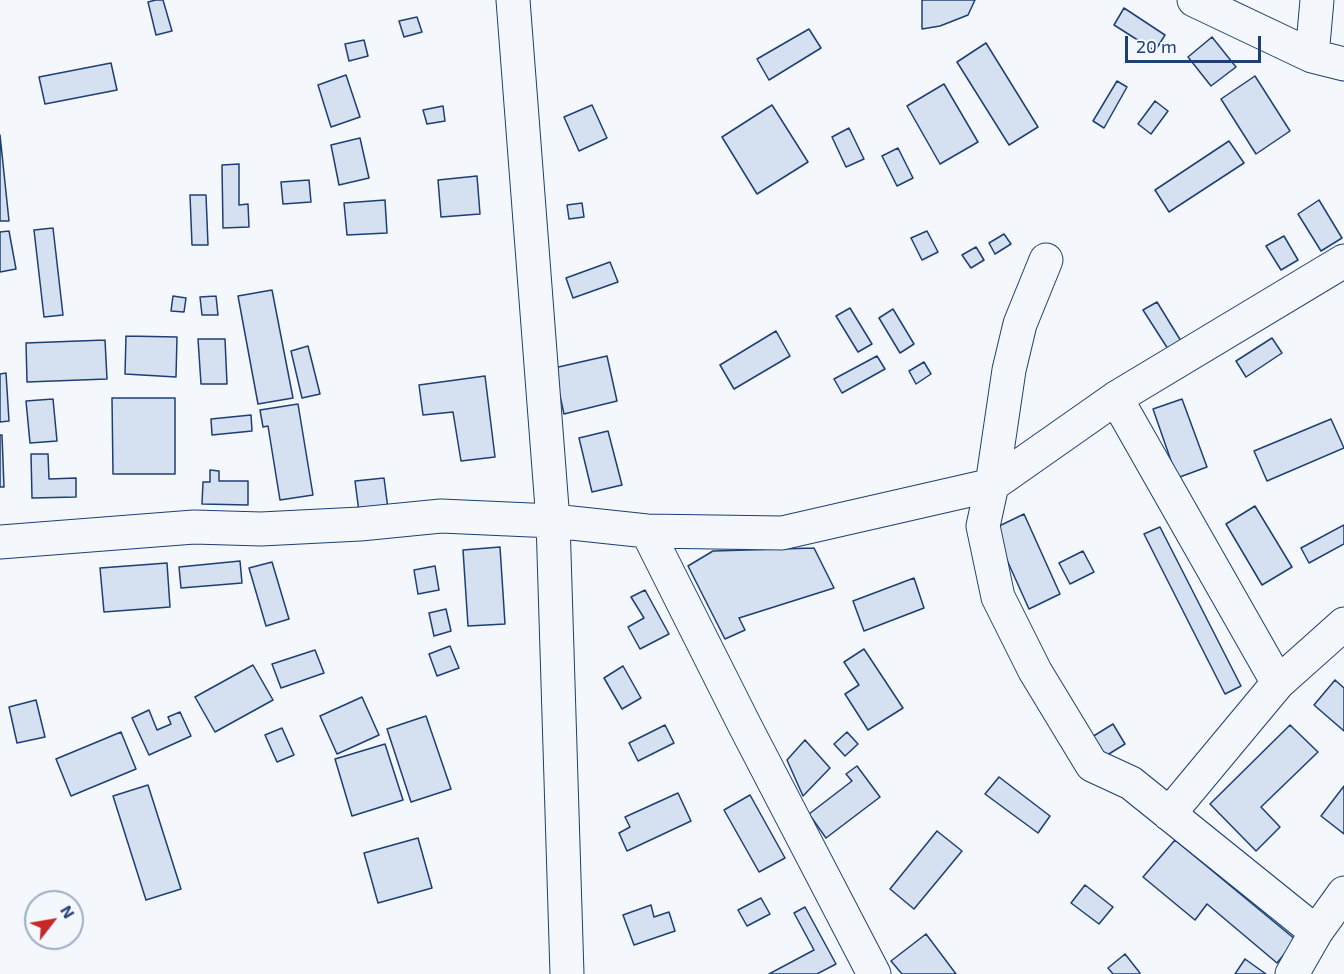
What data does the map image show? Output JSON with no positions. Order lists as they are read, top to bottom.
{
  "scale_bar": "20 m",
  "north": "top right"
}
